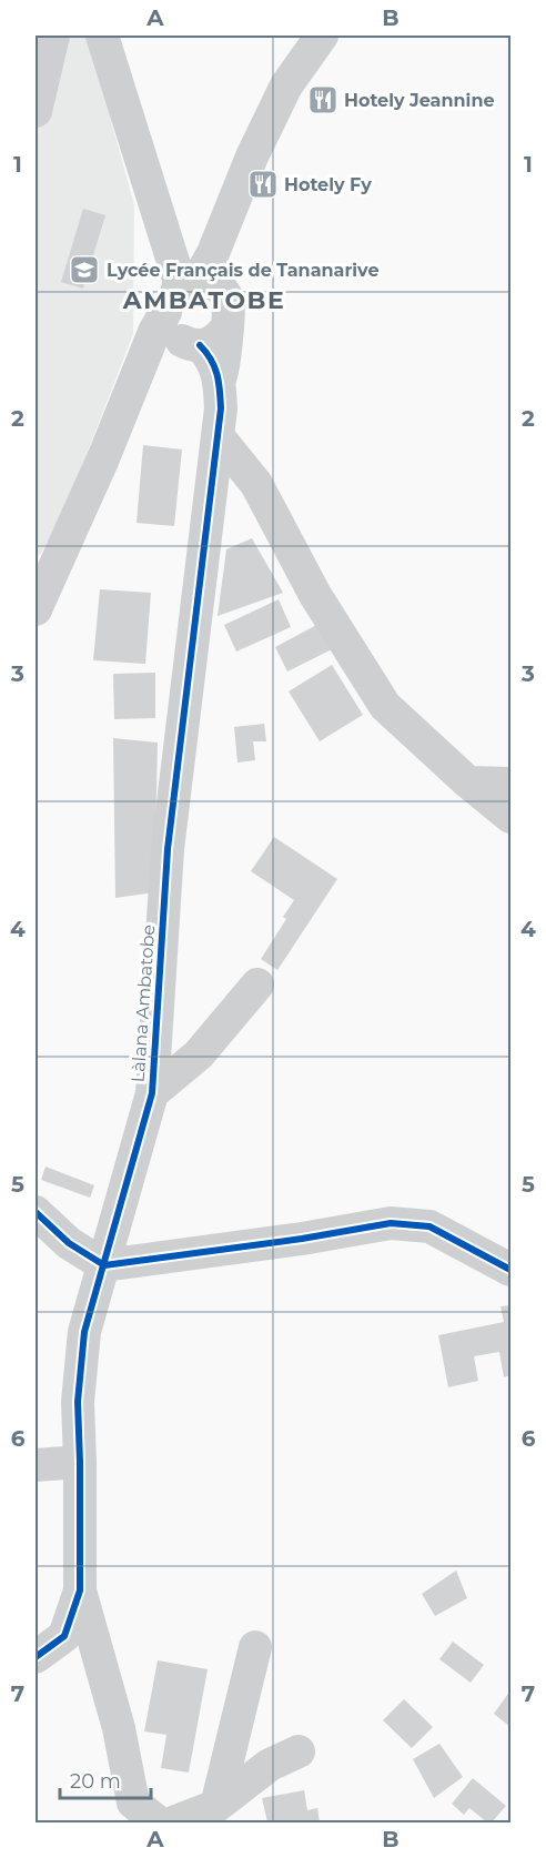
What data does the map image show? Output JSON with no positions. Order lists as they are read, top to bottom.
{
  "streets": {
    "street": ["Làlana Ambatobe"]
  },
  "districts": ["AMBATOBE"],
  "places": {
    "restaurant": ["Hotely Jeannine", "Hotely Fy"],
    "school or university": ["Lycée Français de Tananarive"]
  },
  "scale_bar": "20 m",
  "grid": {
    "columns": ["A", "B"],
    "rows": [
      "1",
      "2",
      "3",
      "4",
      "5",
      "6",
      "7"
    ]
  }
}
